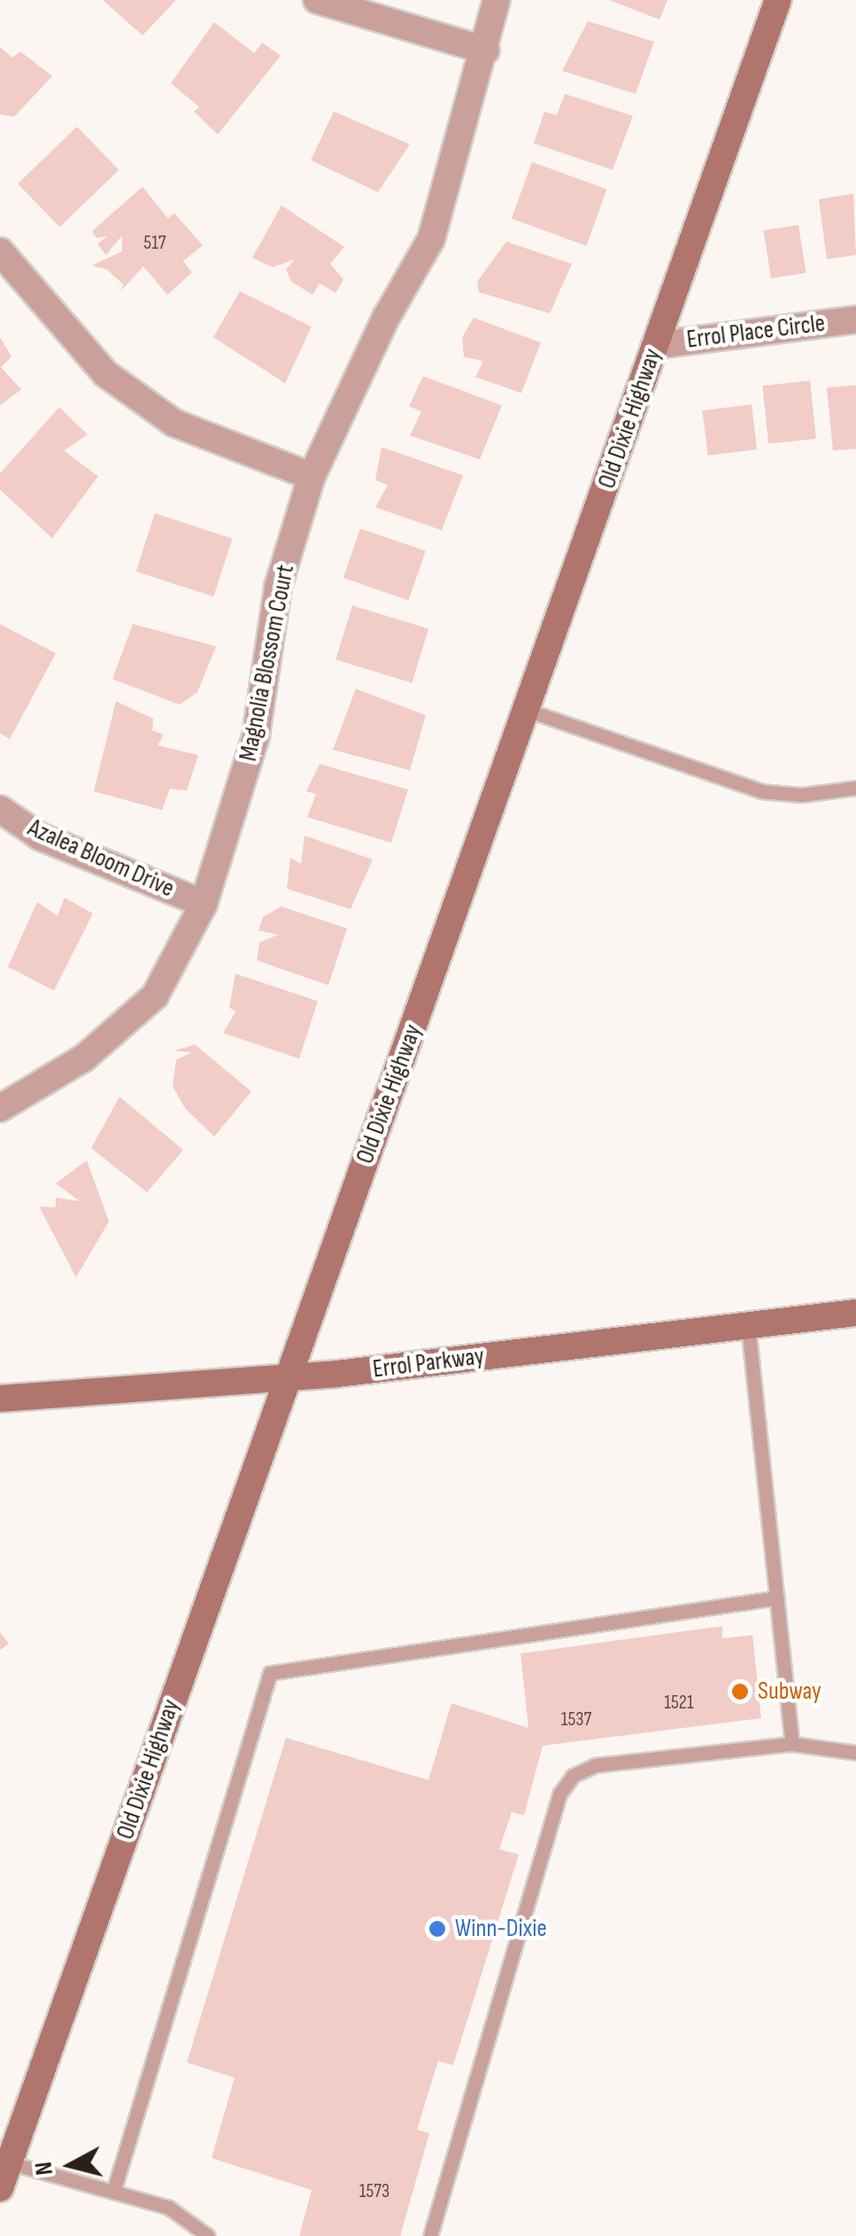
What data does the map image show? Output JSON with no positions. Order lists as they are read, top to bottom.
{
  "streets": {
    "street": [
      "Errol Place Circle",
      "Old Dixie Highway",
      "Magnolia Blossom Court",
      "Azalea Bloom Drive",
      "Errol Parkway"
    ]
  },
  "crossings": [
    ["Errol Place Circle", "Old Dixie Highway"],
    ["Old Dixie Highway", "Errol Parkway"],
    ["Magnolia Blossom Court", "Azalea Bloom Drive"]
  ],
  "places": ["Subway", "Winn-Dixie"],
  "house_numbers": [
    "517",
    "1521",
    "1537",
    "1573"
  ],
  "north": "left"
}
